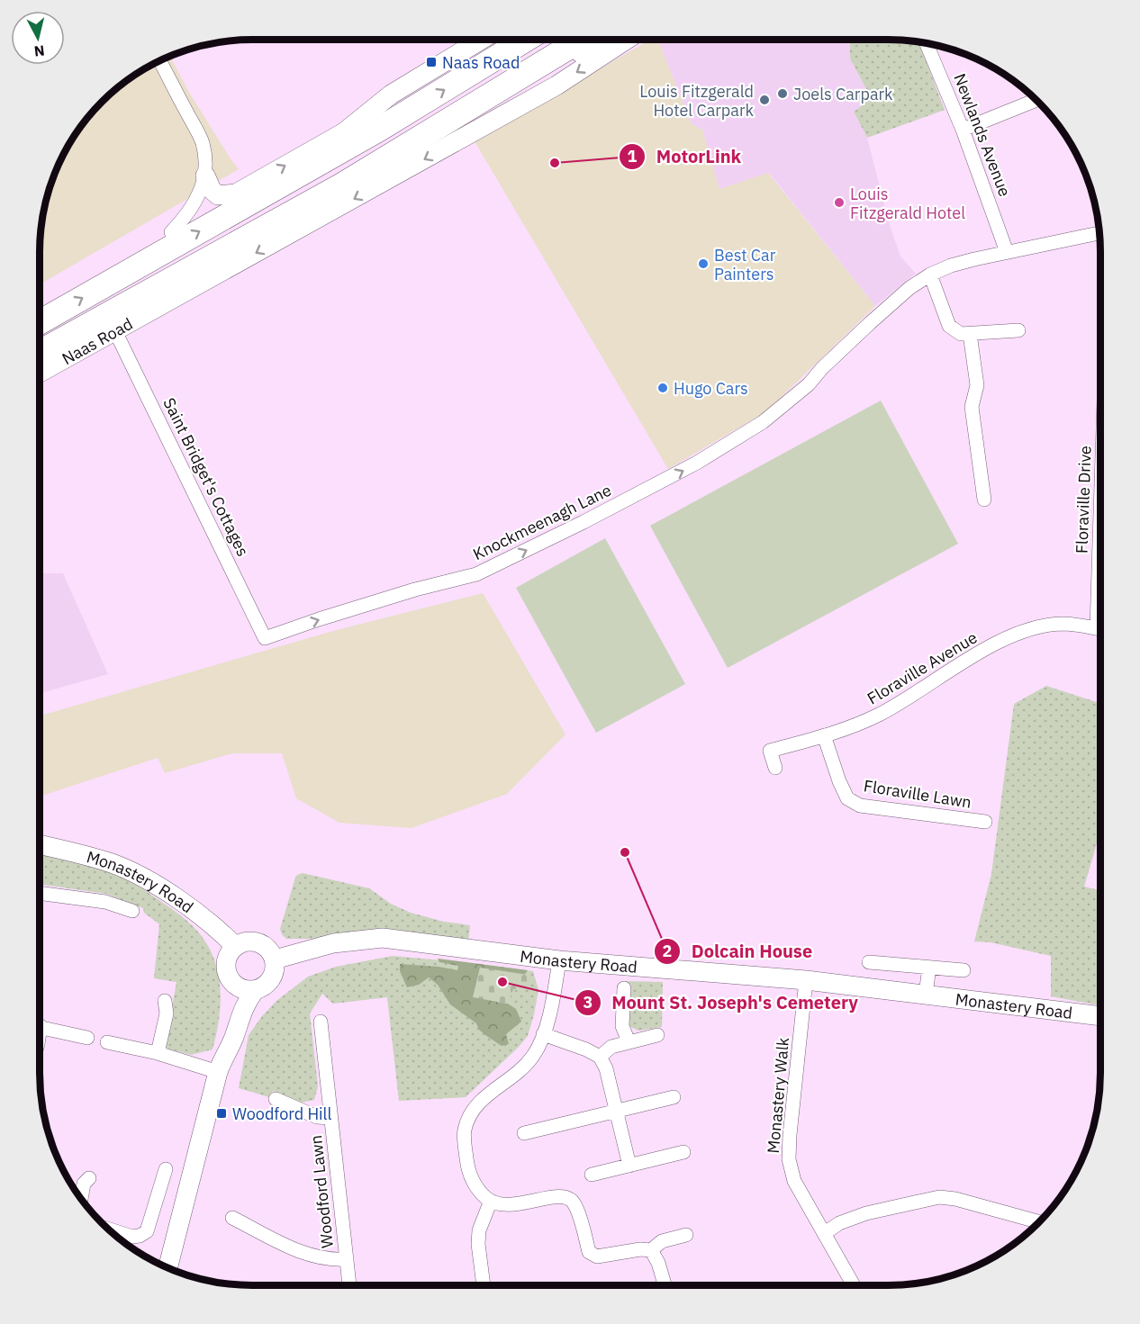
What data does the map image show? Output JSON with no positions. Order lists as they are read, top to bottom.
{
  "streets": {
    "highway": ["Naas Road"],
    "street": [
      "Newlands Avenue",
      "Saint Bridget's Cottages",
      "Knockmeenagh Lane",
      "Floraville Avenue",
      "Floraville Lawn",
      "Monastery Road",
      "Monastery Walk",
      "Woodford Lawn"
    ]
  },
  "crossings": [
    ["Newlands Avenue", "Knockmeenagh Lane"],
    ["Naas Road", "Saint Bridget's Cottages"],
    ["Saint Bridget's Cottages", "Knockmeenagh Lane"],
    ["Floraville Avenue", "Floraville Lawn"],
    ["Monastery Road", "Monastery Walk"]
  ],
  "one_way": ["Knockmeenagh Lane"],
  "places": {
    "transit": ["Naas Road", "Woodford Hill"],
    "other": [
      "Joels Carpark",
      "Louis Fitzgerald Hotel Carpark",
      "MotorLink",
      "Louis Fitzgerald Hotel",
      "Best Car Painters",
      "Hugo Cars",
      "Dolcain House",
      "Mount St. Joseph's Cemetery"
    ]
  },
  "north": "bottom"
}
